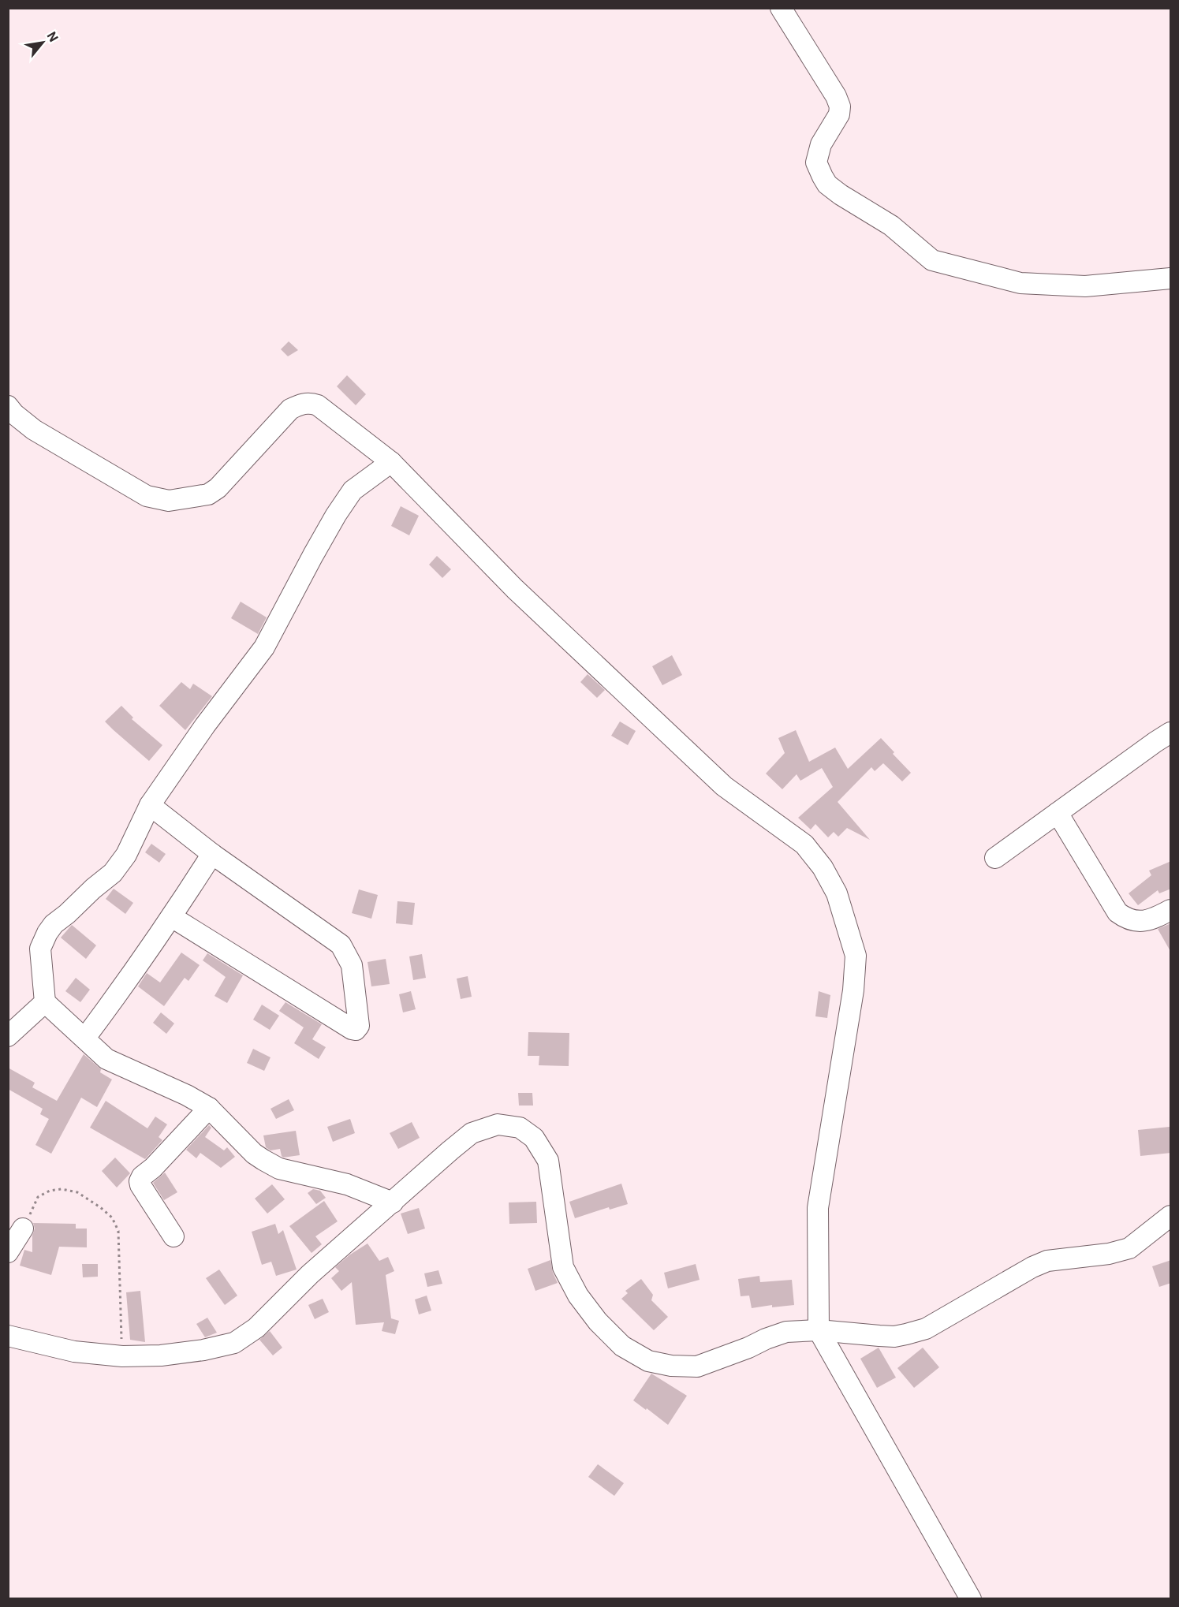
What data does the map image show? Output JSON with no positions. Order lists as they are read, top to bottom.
{
  "north": "top right"
}
